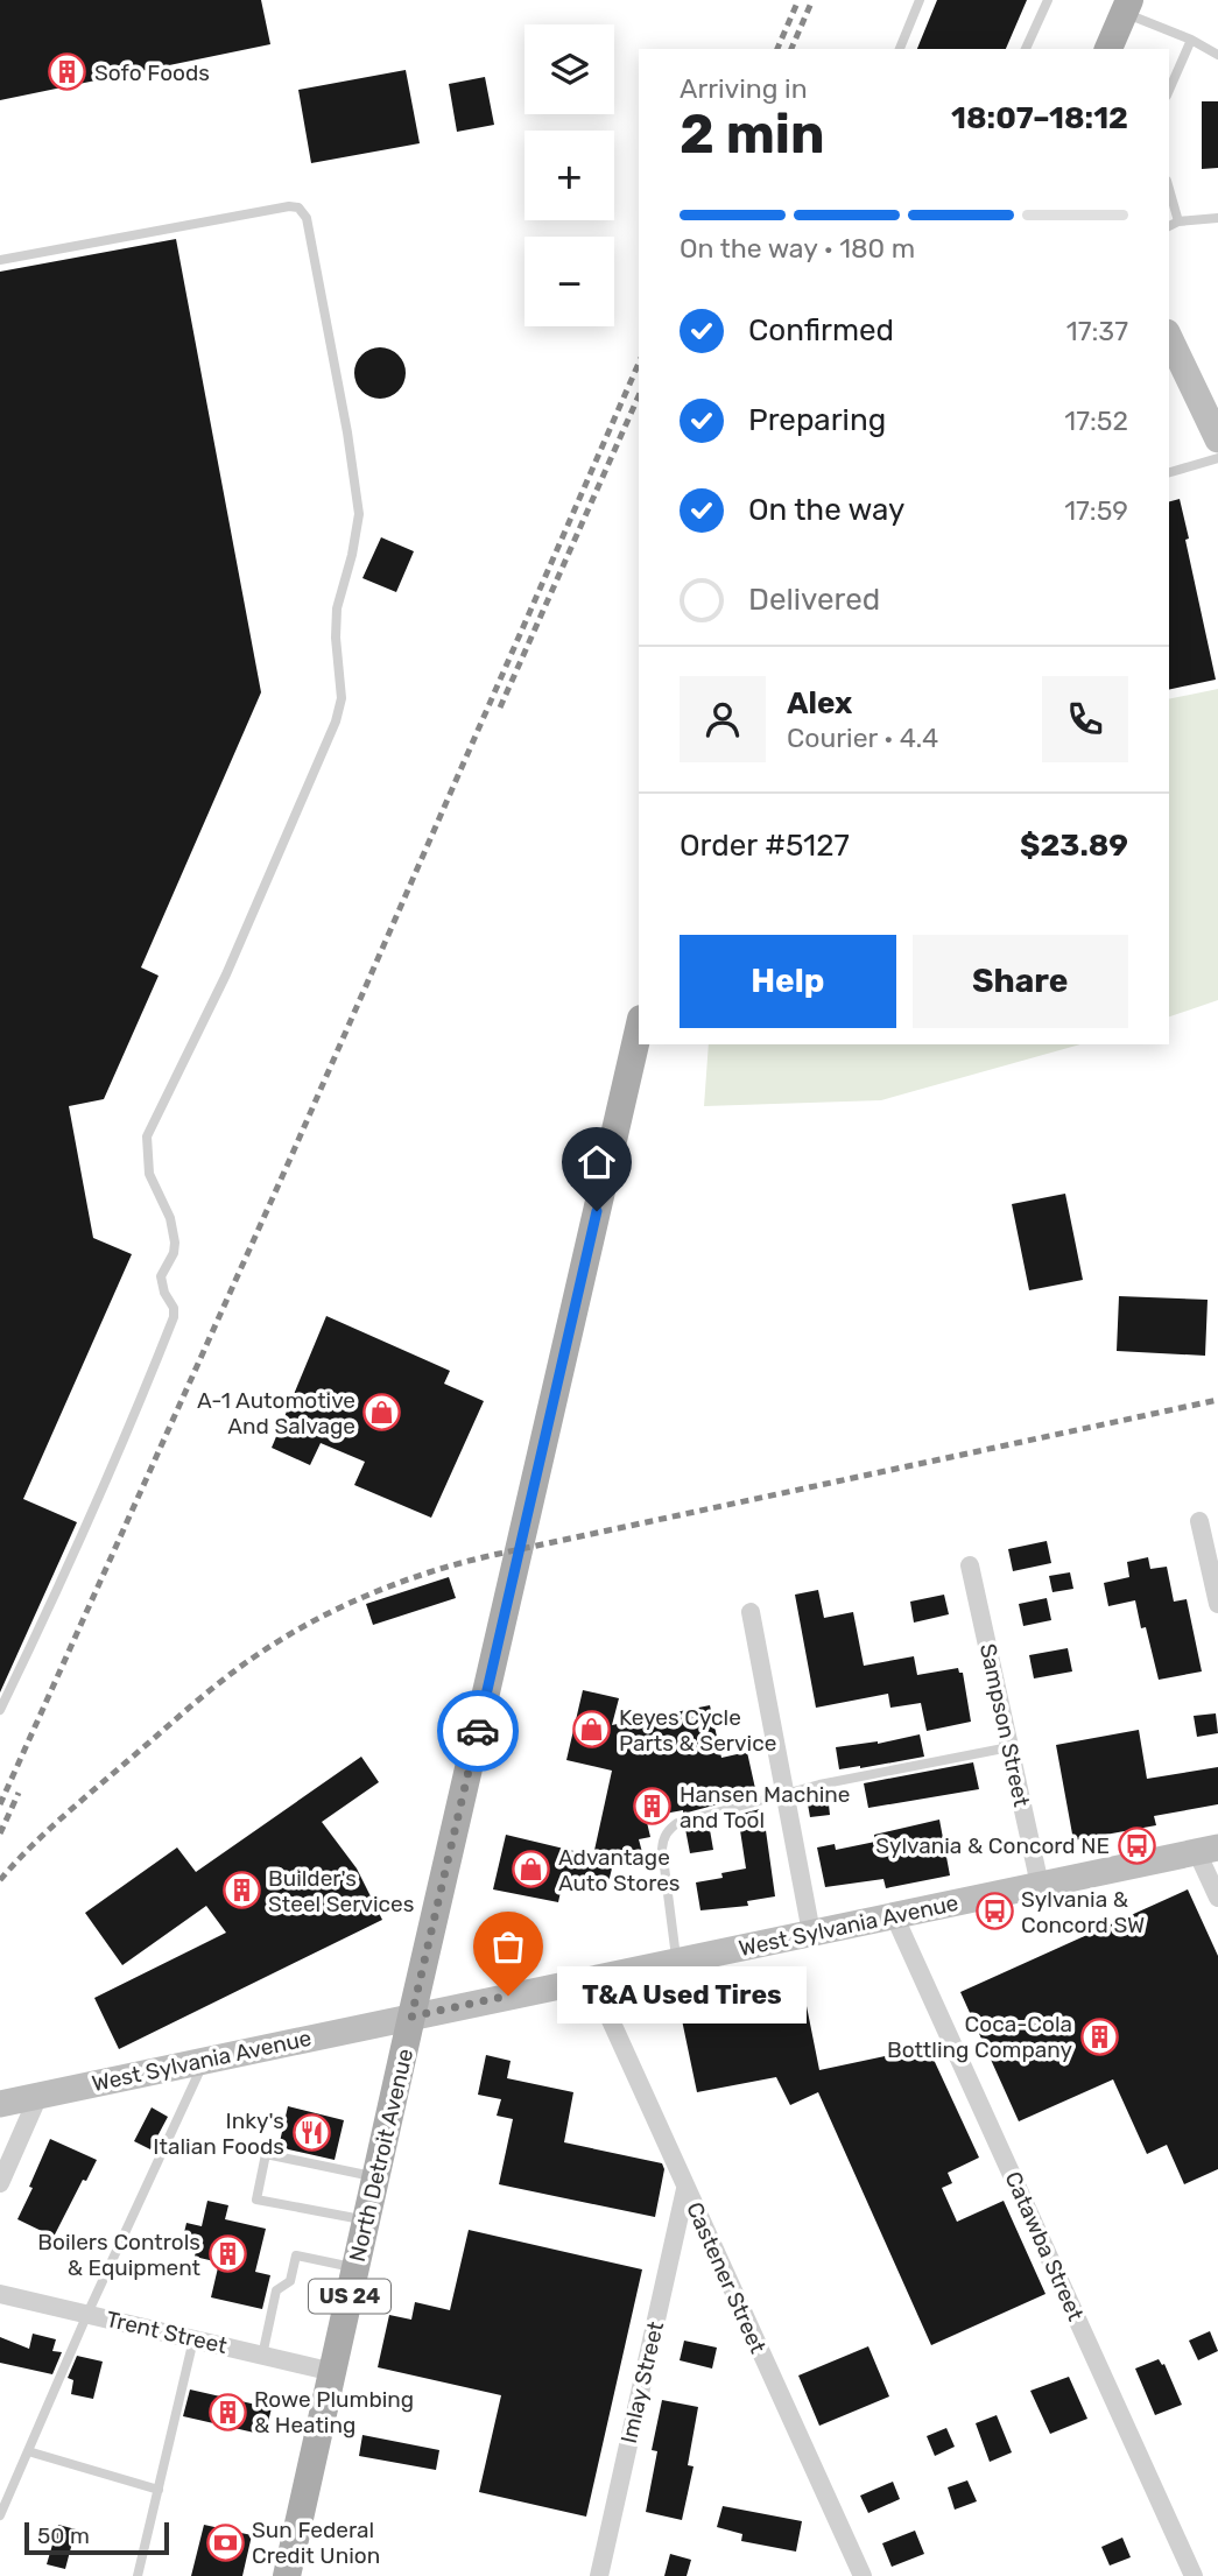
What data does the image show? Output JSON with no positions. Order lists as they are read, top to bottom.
{
  "streets": {
    "main road": ["West Sylvania Avenue", "North Detroit Avenue", "US 24"],
    "street": [
      "Sampson Street",
      "Catawba Street",
      "Castener Street",
      "Trent Street",
      "Imlay Street"
    ]
  },
  "crossings": [
    ["Sampson Street", "West Sylvania Avenue"],
    ["West Sylvania Avenue", "North Detroit Avenue"],
    ["West Sylvania Avenue", "Catawba Street"],
    ["West Sylvania Avenue", "Castener Street"],
    ["North Detroit Avenue", "Trent Street"],
    ["Castener Street", "Imlay Street"]
  ],
  "places": {
    "building": [
      "Sofo Foods",
      "Hansen Machine and Tool",
      "Builder's Steel Services",
      "Coca-Cola Bottling Company",
      "Boilers Controls & Equipment",
      "Rowe Plumbing & Heating"
    ],
    "shop": ["A-1 Automotive And Salvage", "Keyes Cycle Parts & Service", "Advantage Auto Stores"],
    "bus stop": ["Sylvania & Concord NE", "Sylvania & Concord SW"],
    "other": ["T&A Used Tires"],
    "restaurant": ["Inky's Italian Foods"],
    "bank": ["Sun Federal Credit Union"]
  },
  "scale_bar": "50 m",
  "page": {
    "map_buttons": ["+", "−"],
    "heading": ["2 min", "Arriving in", "18:07–18:12"],
    "panel": [
      "Alex",
      "Courier · 4.4",
      "Order #5127",
      "$23.89"
    ],
    "bar": "On the way · 180 m",
    "list": [
      ["Confirmed", "17:37"],
      ["Preparing", "17:52"],
      ["On the way", "17:59"],
      "Delivered"
    ],
    "buttons": ["Help", "Share"],
    "bubble": "T&A Used Tires",
    "scale": "50 m"
  }
}
